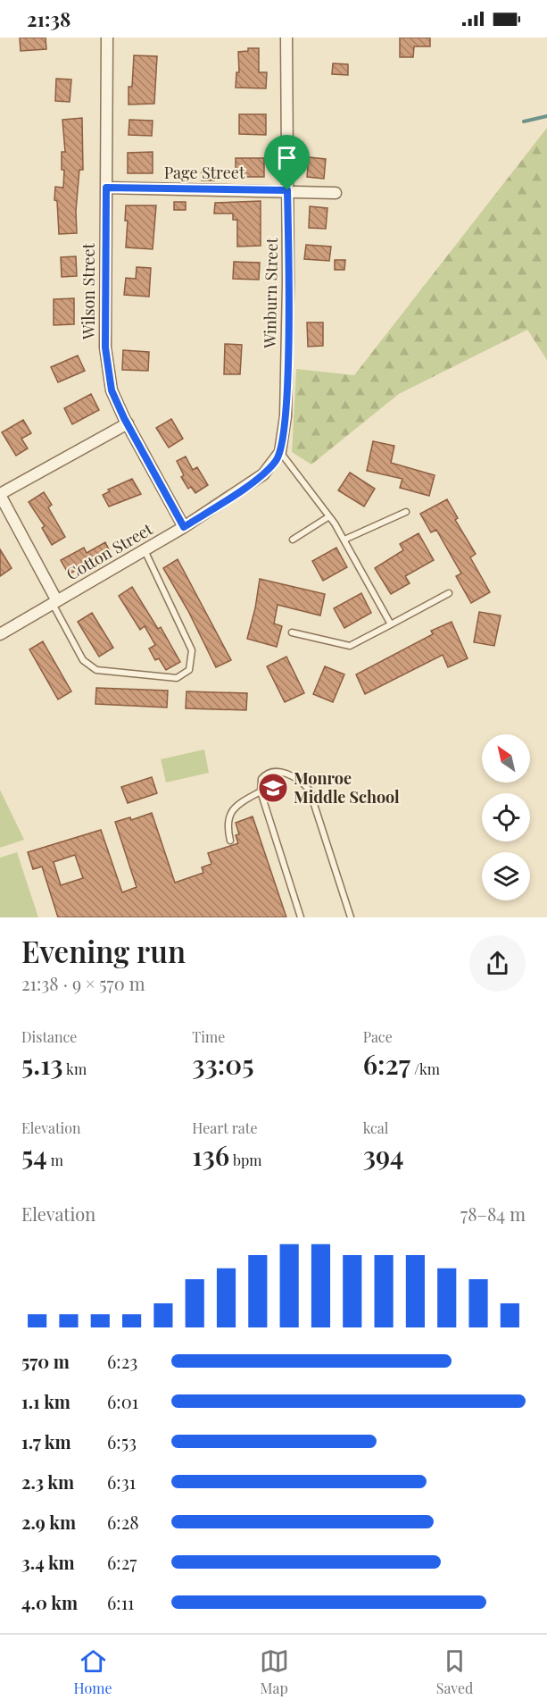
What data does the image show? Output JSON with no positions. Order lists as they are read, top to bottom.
{
  "streets": {
    "street": [
      "Page Street",
      "Wilson Street",
      "Winburn Street",
      "Cotton Street"
    ]
  },
  "crossings": [
    ["Page Street", "Wilson Street"],
    ["Page Street", "Winburn Street"],
    ["Wilson Street", "Cotton Street"],
    ["Winburn Street", "Cotton Street"]
  ],
  "places": {
    "school or university": ["Monroe Middle School"]
  },
  "north": "top left",
  "page": {
    "status": "21:38",
    "heading": ["Evening run", "21:38 · 9 × 570 m"],
    "stats": [
      ["Distance", "5.13 km"],
      ["Time", "33:05"],
      ["Pace", "6:27 /km"],
      ["Elevation", "54 m"],
      ["Heart rate", "136 bpm"],
      ["kcal", "394"]
    ],
    "chart": ["Elevation", "78–84 m"],
    "list": [
      {
        "name": "570 m",
        "note": "6:23"
      },
      {
        "name": "1.1 km",
        "note": "6:01"
      },
      {
        "name": "1.7 km",
        "note": "6:53"
      },
      {
        "name": "2.3 km",
        "note": "6:31"
      },
      {
        "name": "2.9 km",
        "note": "6:28"
      },
      {
        "name": "3.4 km",
        "note": "6:27"
      },
      {
        "name": "4.0 km",
        "note": "6:11"
      }
    ],
    "tabs": ["Home", "Map", "Saved"]
  }
}
